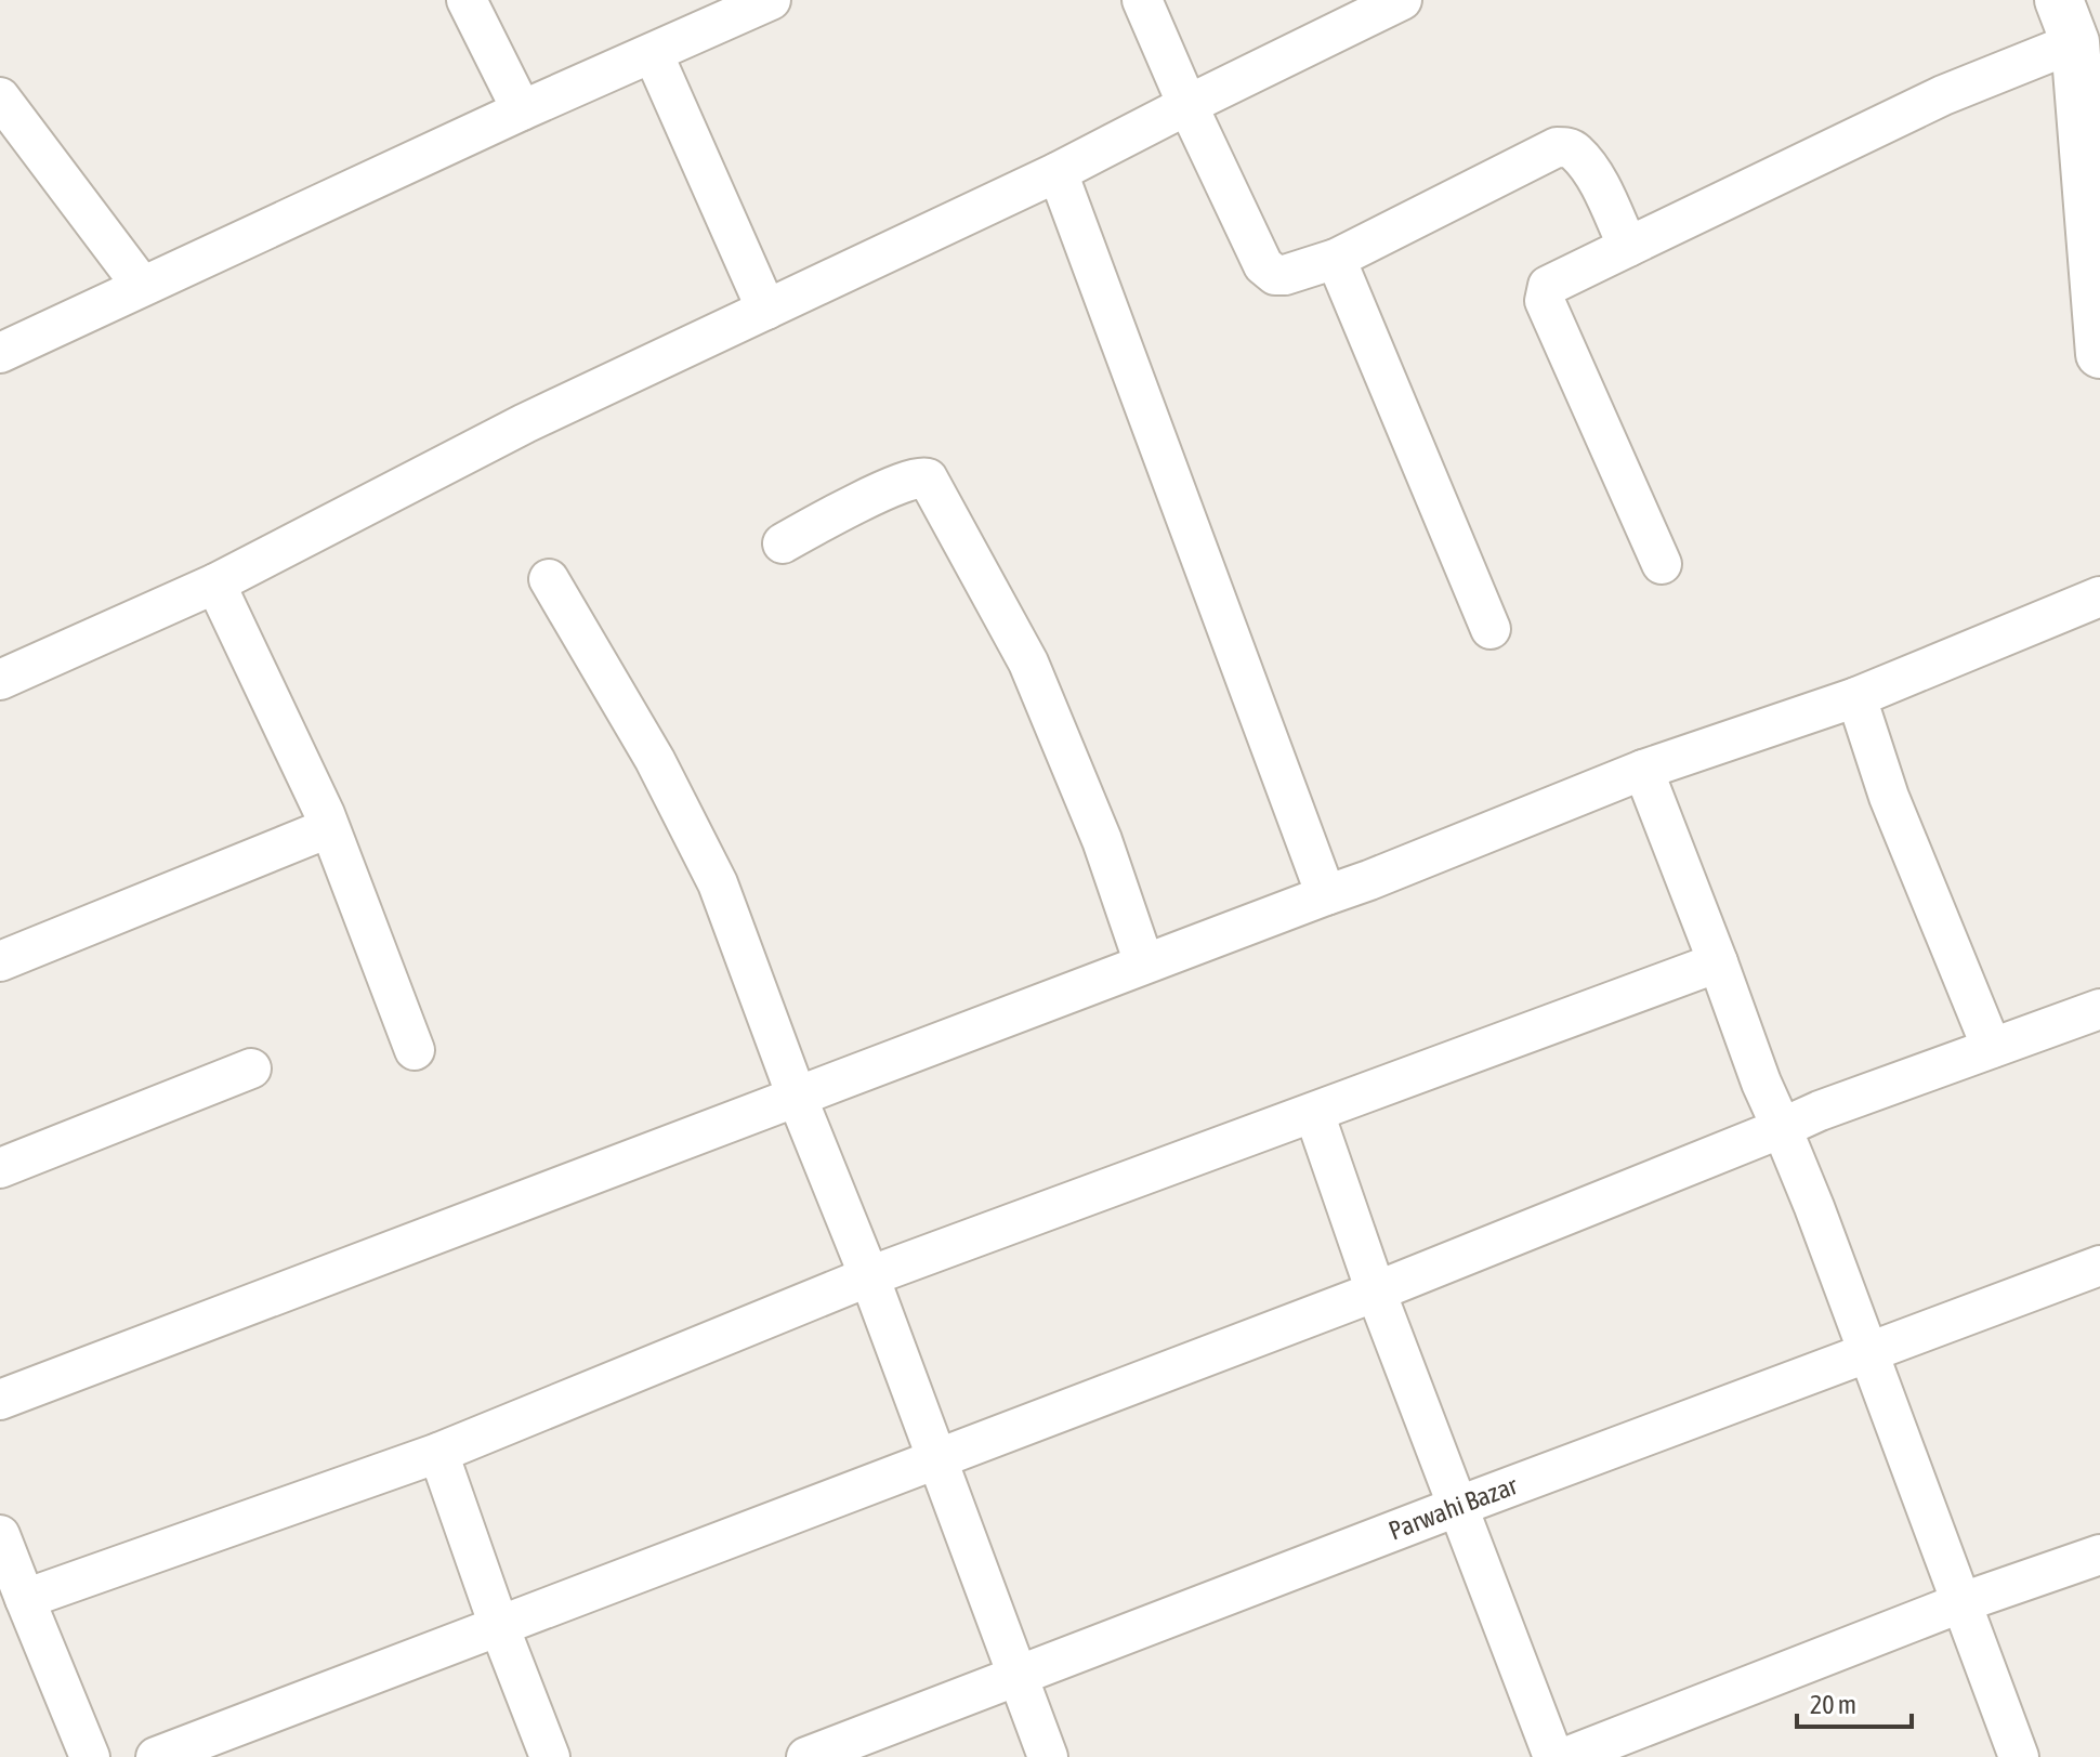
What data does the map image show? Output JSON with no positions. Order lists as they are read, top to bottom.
{
  "streets": {
    "street": ["Parwahi Bazar"]
  },
  "scale_bar": "20 m"
}
